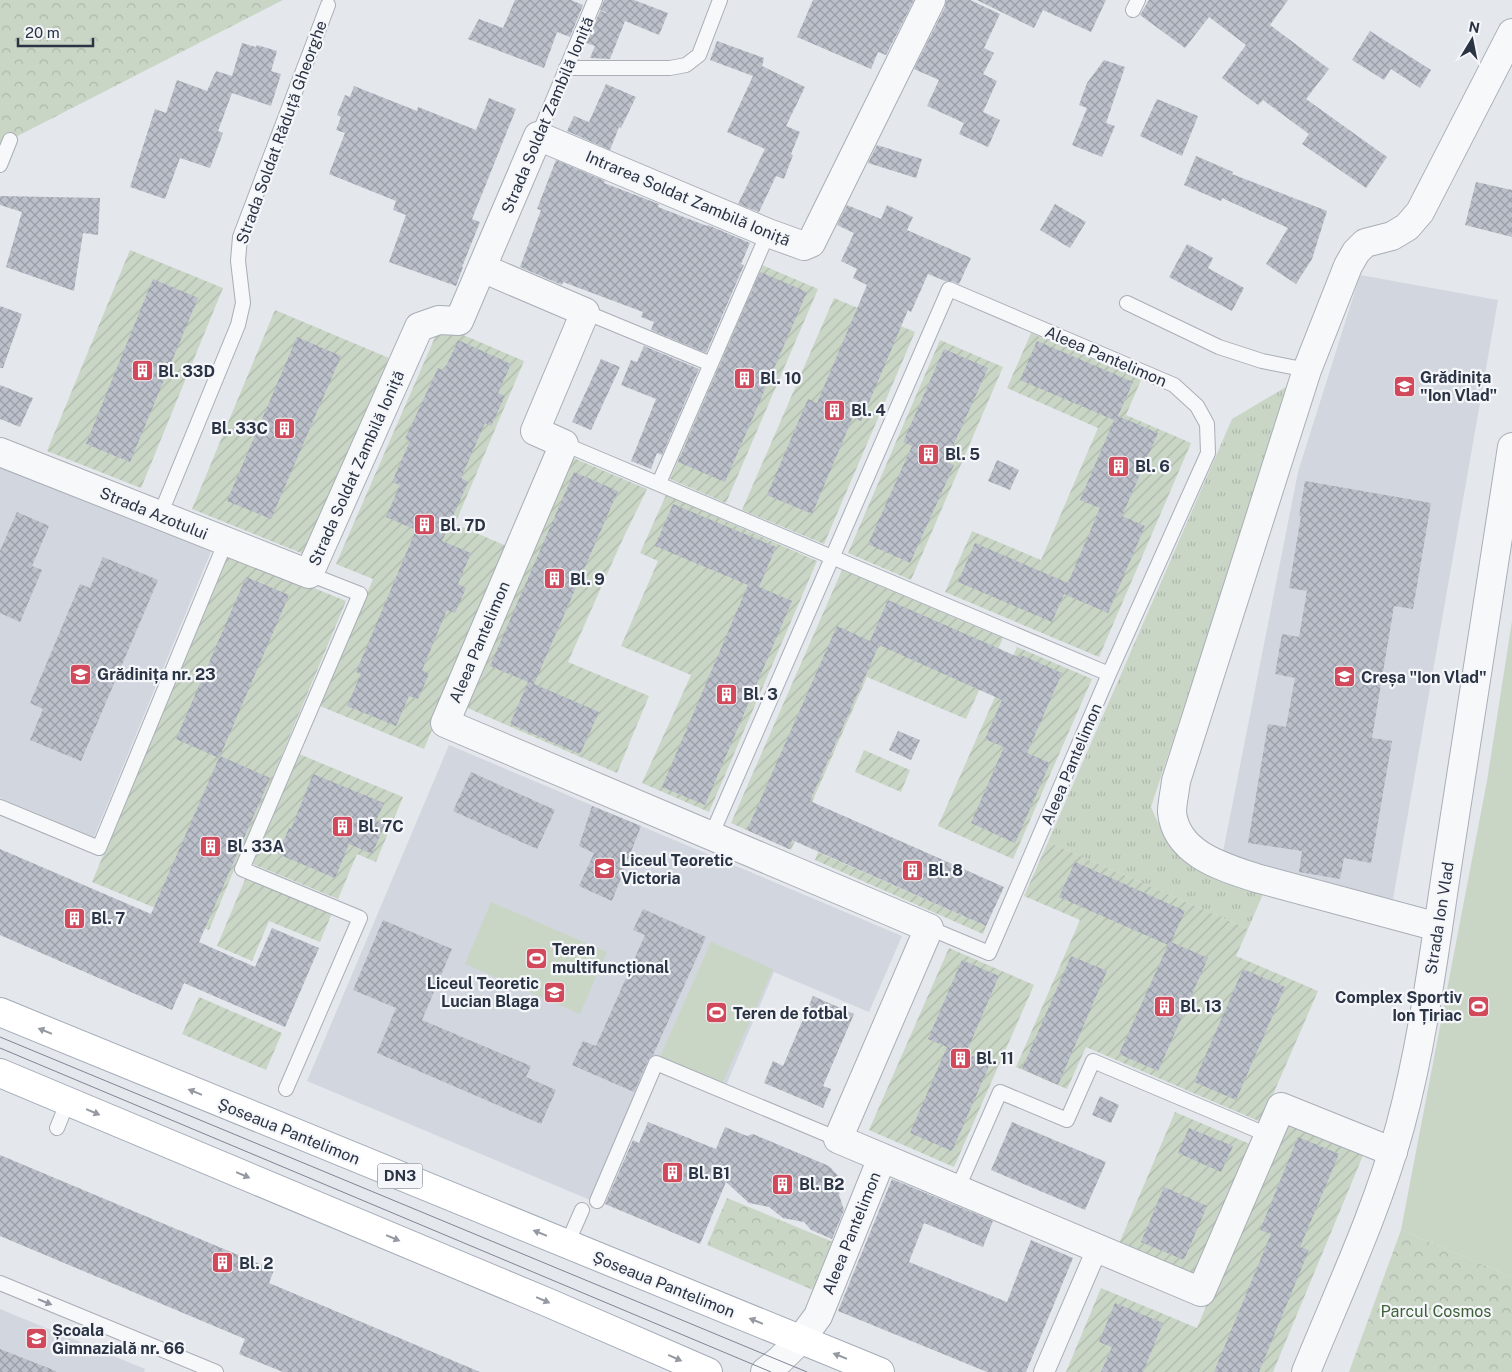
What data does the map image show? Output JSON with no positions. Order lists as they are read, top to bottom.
{
  "streets": {
    "main road": ["Șoseaua Pantelimon", "DN3"],
    "street": [
      "Strada Soldat Zambilă Ioniță",
      "Intrarea Soldat Zambilă Ioniță",
      "Aleea Pantelimon",
      "Strada Azotului",
      "Strada Ion Vlad"
    ],
    "lane": ["Strada Soldat Răduță Gheorghe"]
  },
  "crossings": [
    ["Strada Soldat Zambilă Ioniță", "Intrarea Soldat Zambilă Ioniță"],
    ["Strada Soldat Zambilă Ioniță", "Strada Azotului"],
    ["Strada Soldat Răduță Gheorghe", "Strada Azotului"],
    ["Aleea Pantelimon", "Șoseaua Pantelimon"]
  ],
  "parks": ["Parcul Cosmos"],
  "places": {
    "building": [
      "Bl. 33D",
      "Bl. 10",
      "Bl. 4",
      "Bl. 33C",
      "Bl. 5",
      "Bl. 6",
      "Bl. 7D",
      "Bl. 9",
      "Bl. 3",
      "Bl. 7C",
      "Bl. 33A",
      "Bl. 8",
      "Bl. 7",
      "Bl. 13",
      "Bl. 11",
      "Bl. B1",
      "Bl. B2",
      "Bl. 2"
    ],
    "school or university": [
      "Grădinița \"Ion Vlad\"",
      "Grădinița nr. 23",
      "Creșa \"Ion Vlad\"",
      "Liceul Teoretic Victoria",
      "Liceul Teoretic Lucian Blaga",
      "Școala Gimnazială nr. 66"
    ],
    "sports": ["Teren multifuncțional", "Complex Sportiv Ion Țiriac", "Teren de fotbal"]
  },
  "scale_bar": "20 m",
  "north": "top"
}
